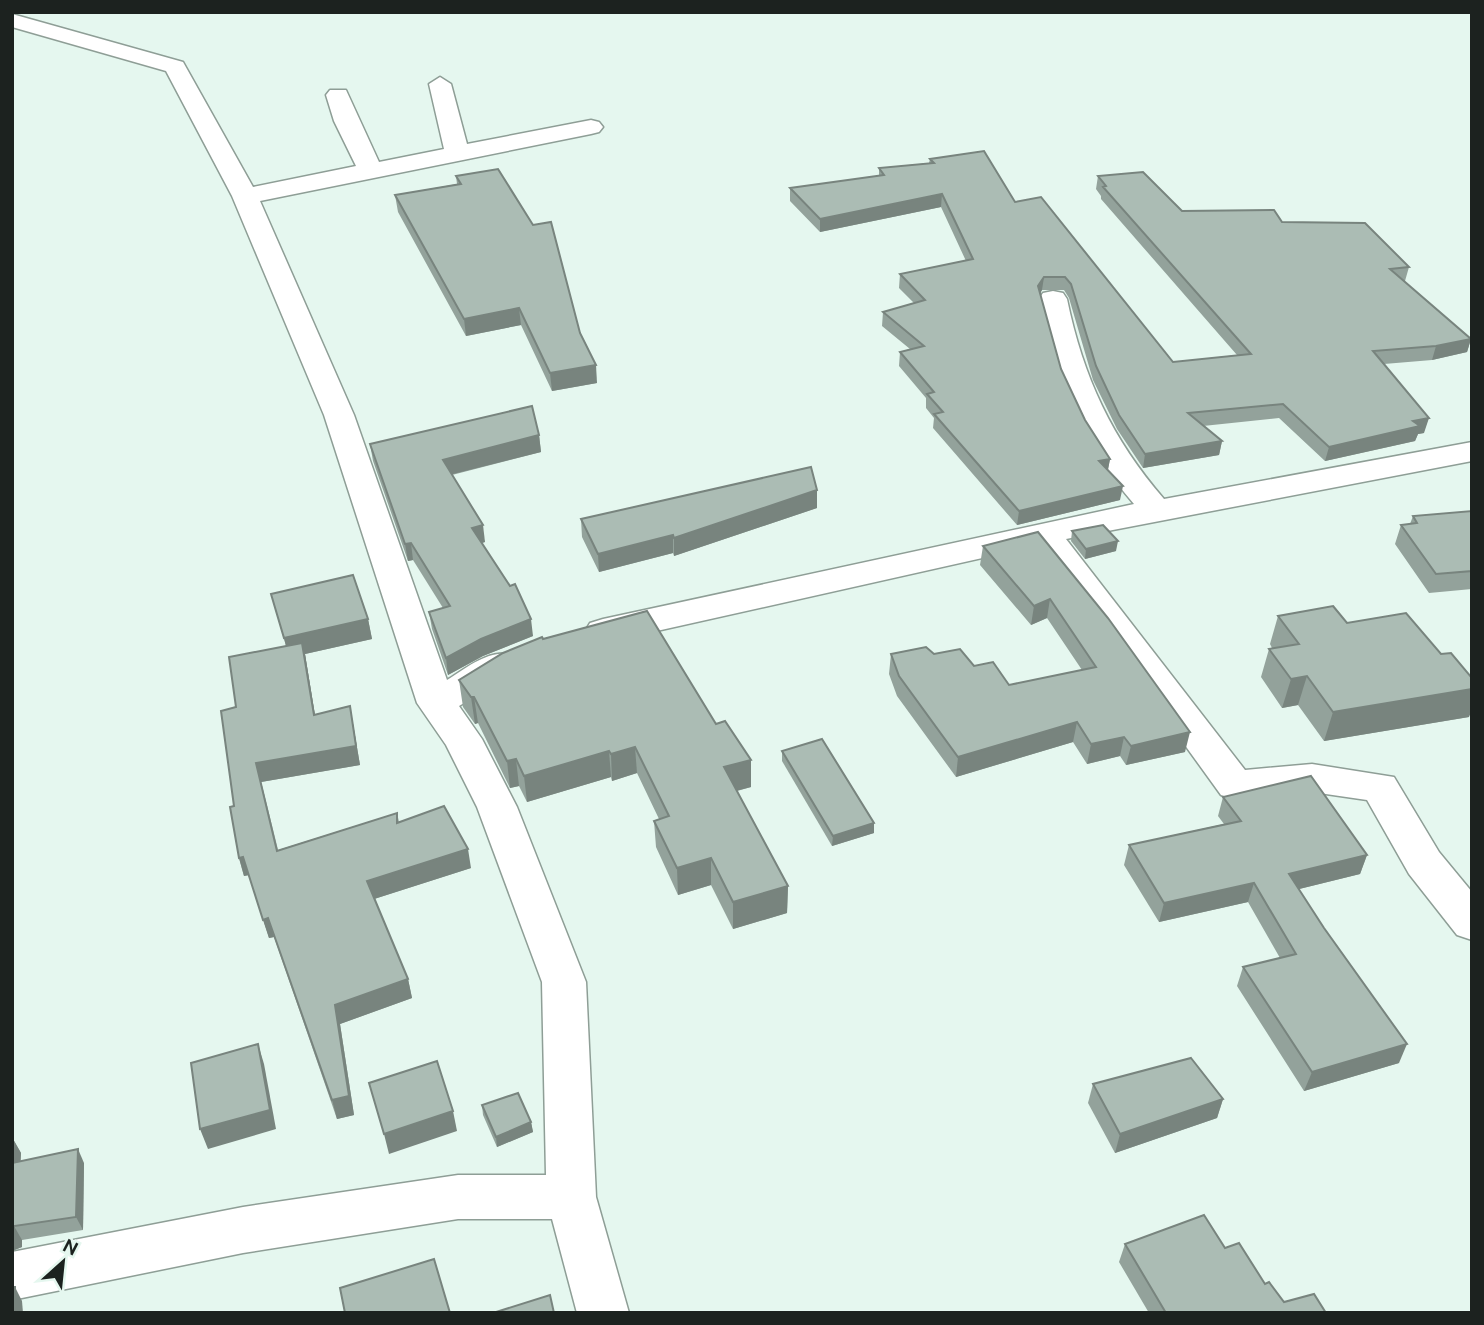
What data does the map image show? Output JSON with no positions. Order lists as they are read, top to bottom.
{
  "north": "top right"
}
